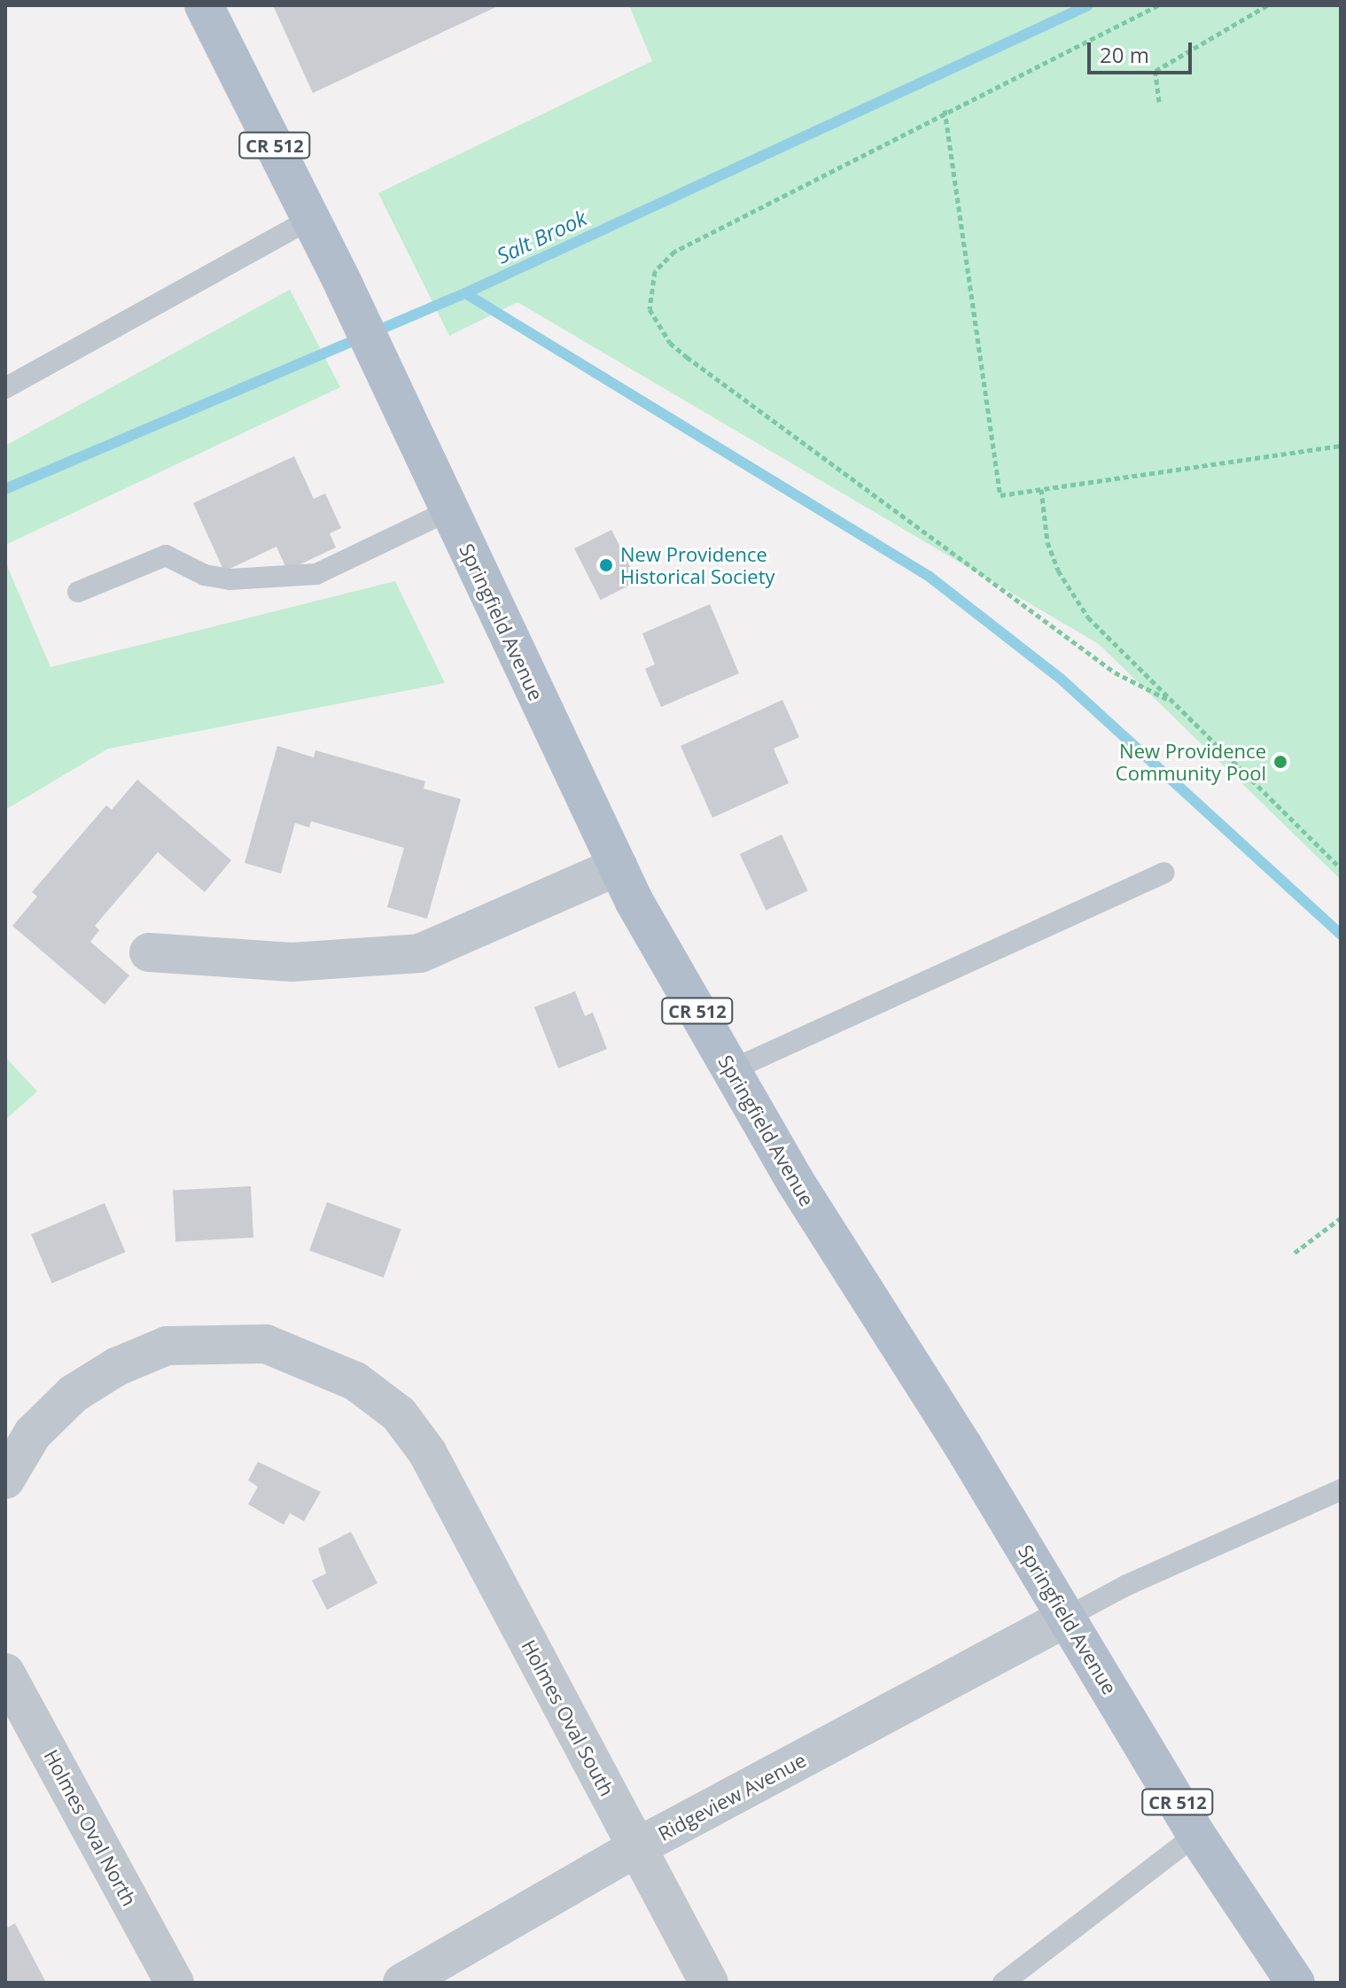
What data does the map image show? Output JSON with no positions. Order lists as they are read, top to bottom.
{
  "streets": {
    "main road": ["CR 512", "Springfield Avenue"],
    "street": ["Holmes Oval South", "Ridgeview Avenue", "Holmes Oval North"]
  },
  "crossings": [
    ["Springfield Avenue", "Ridgeview Avenue"],
    ["Holmes Oval South", "Ridgeview Avenue"]
  ],
  "water": ["Salt Brook"],
  "places": ["New Providence Historical Society", "New Providence Community Pool"],
  "scale_bar": "20 m"
}
